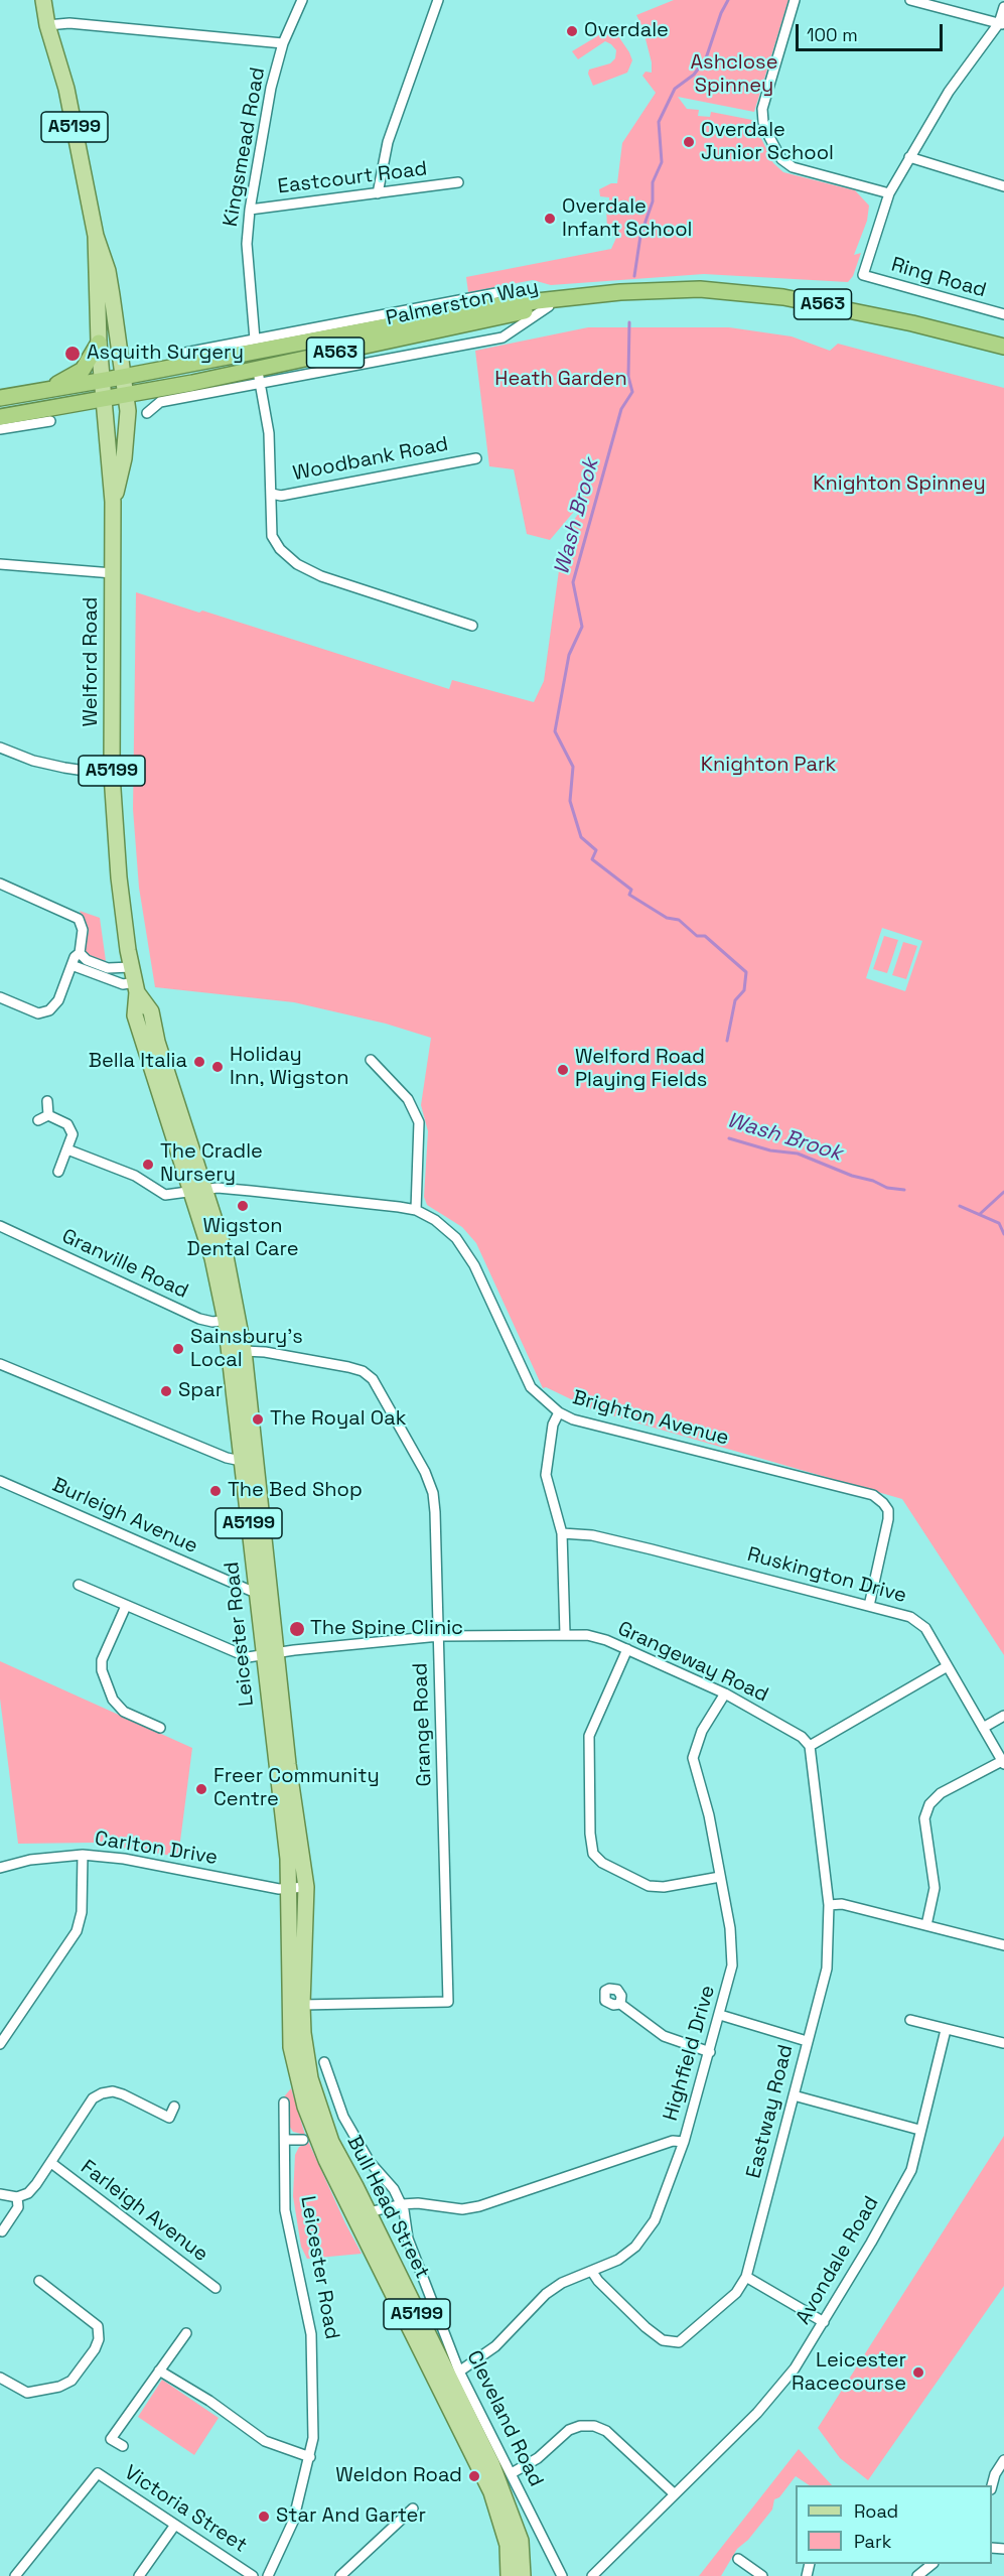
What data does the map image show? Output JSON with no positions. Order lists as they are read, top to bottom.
{
  "streets": {
    "highway": ["Palmerston Way", "A563"],
    "main road": [
      "A5199",
      "Welford Road",
      "Leicester Road",
      "Bull Head Street"
    ],
    "street": [
      "Kingsmead Road",
      "Eastcourt Road",
      "Ring Road",
      "Woodbank Road",
      "Granville Road",
      "Brighton Avenue",
      "Burleigh Avenue",
      "Ruskington Drive",
      "Grangeway Road",
      "Grange Road",
      "Carlton Drive",
      "Highfield Drive",
      "Eastway Road",
      "Farleigh Avenue",
      "Avondale Road",
      "Cleveland Road",
      "Victoria Street"
    ]
  },
  "crossings": [
    ["Kingsmead Road", "Eastcourt Road"],
    ["Palmerston Way", "A563"],
    ["Palmerston Way", "Welford Road"],
    ["A563", "Welford Road"],
    ["Welford Road", "Leicester Road"],
    ["Granville Road", "Leicester Road"],
    ["Brighton Avenue", "Ruskington Drive"],
    ["Brighton Avenue", "Leicester Road"],
    ["Burleigh Avenue", "Leicester Road"],
    ["Leicester Road", "Grangeway Road"],
    ["Leicester Road", "Grange Road"],
    ["Leicester Road", "Carlton Drive"],
    ["Leicester Road", "Bull Head Street"],
    ["Grangeway Road", "Grange Road"],
    ["Grangeway Road", "Highfield Drive"],
    ["Grangeway Road", "Eastway Road"],
    ["Highfield Drive", "Bull Head Street"],
    ["Highfield Drive", "Cleveland Road"]
  ],
  "water": ["Wash Brook"],
  "parks": [
    "Ashclose Spinney",
    "Heath Garden",
    "Knighton Spinney",
    "Knighton Park"
  ],
  "places": [
    "Overdale",
    "Overdale Junior School",
    "Overdale Infant School",
    "Asquith Surgery",
    "Bella Italia",
    "Holiday Inn, Wigston",
    "Welford Road Playing Fields",
    "The Cradle Nursery",
    "Wigston Dental Care",
    "Sainsbury's Local",
    "Spar",
    "The Royal Oak",
    "The Bed Shop",
    "The Spine Clinic",
    "Freer Community Centre",
    "Leicester Racecourse",
    "Weldon Road",
    "Star And Garter"
  ],
  "legend": ["Road", "Park"],
  "scale_bar": "100 m"
}
